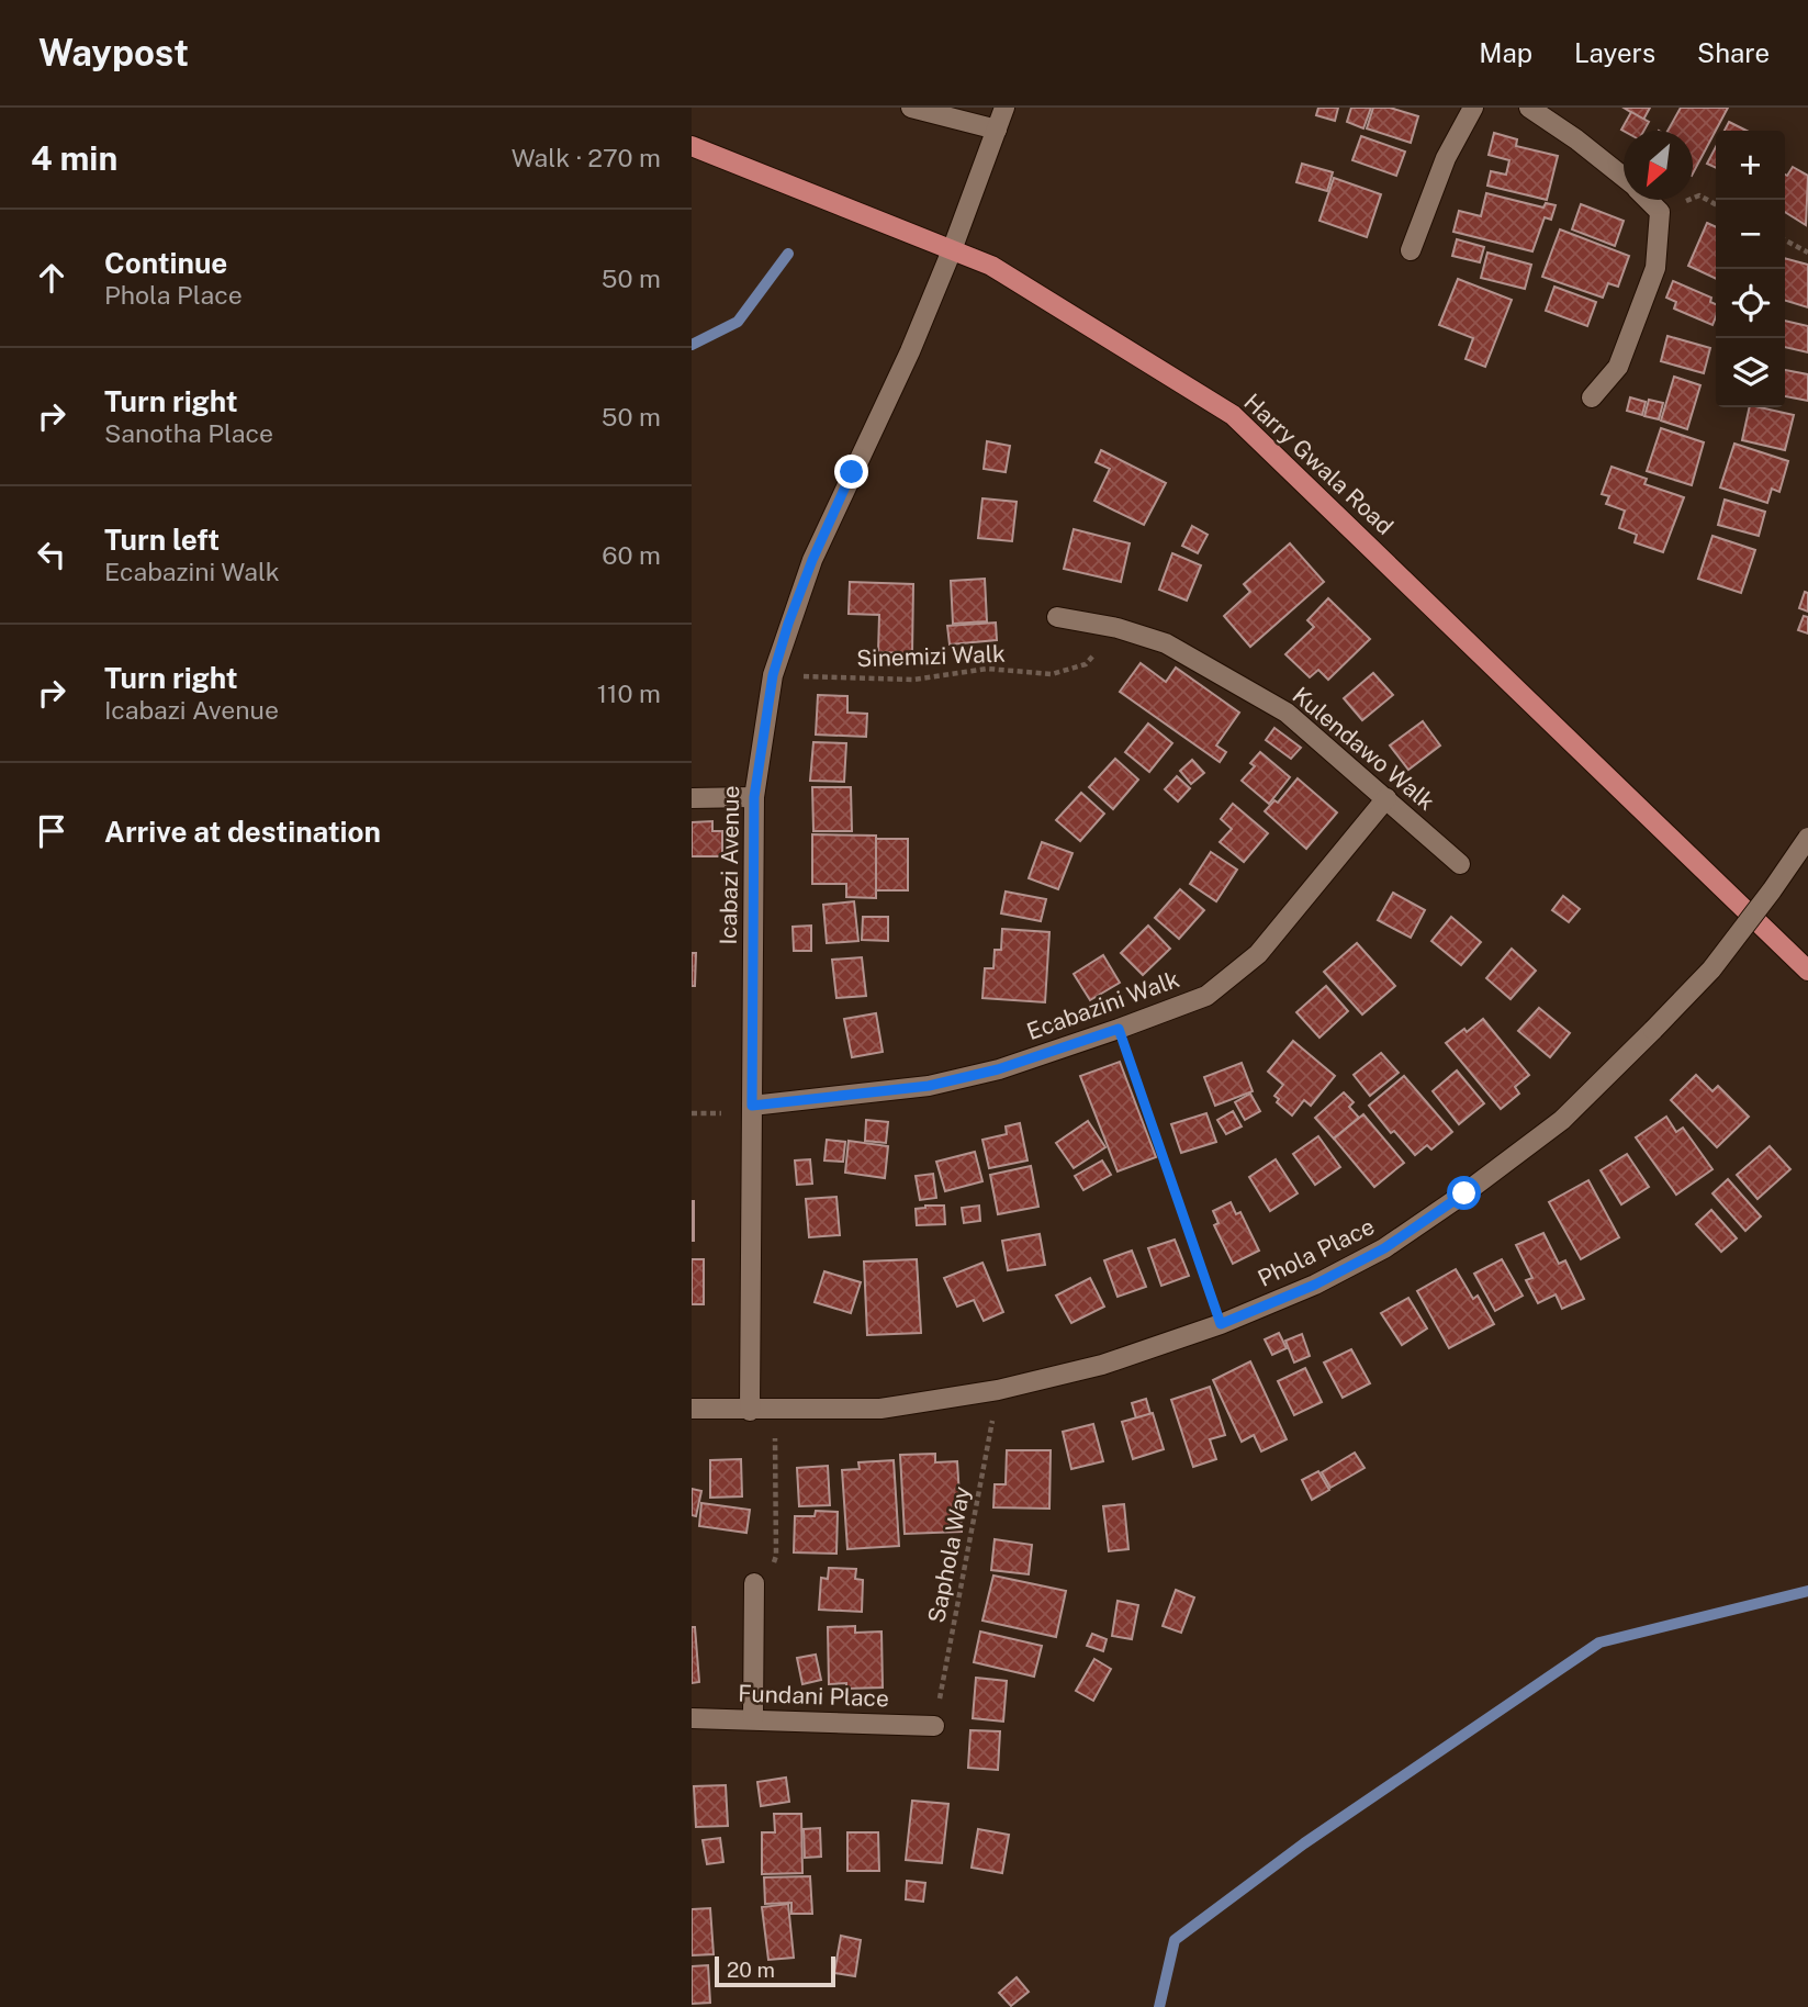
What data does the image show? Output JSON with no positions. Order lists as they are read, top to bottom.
{
  "streets": {
    "main road": ["Harry Gwala Road"],
    "street": [
      "Kulendawo Walk",
      "Icabazi Avenue",
      "Ecabazini Walk",
      "Phola Place",
      "Fundani Place"
    ],
    "path": ["Sinemizi Walk", "Saphola Way"]
  },
  "crossings": [
    ["Harry Gwala Road", "Icabazi Avenue"],
    ["Sinemizi Walk", "Kulendawo Walk"],
    ["Sinemizi Walk", "Icabazi Avenue"],
    ["Kulendawo Walk", "Ecabazini Walk"],
    ["Icabazi Avenue", "Ecabazini Walk"],
    ["Icabazi Avenue", "Phola Place"],
    ["Phola Place", "Saphola Way"],
    ["Saphola Way", "Fundani Place"]
  ],
  "scale_bar": "20 m",
  "north": "bottom left",
  "page": {
    "header": "Waypost",
    "nav": ["Map", "Layers", "Share"],
    "heading": ["4 min", "Walk · 270 m"],
    "map_buttons": ["+", "−"],
    "list": [
      ["Continue", "Phola Place", "50 m"],
      ["Turn right", "Sanotha Place", "50 m"],
      ["Turn left", "Ecabazini Walk", "60 m"],
      ["Turn right", "Icabazi Avenue", "110 m"],
      "Arrive at destination"
    ],
    "scale": "20 m"
  }
}
